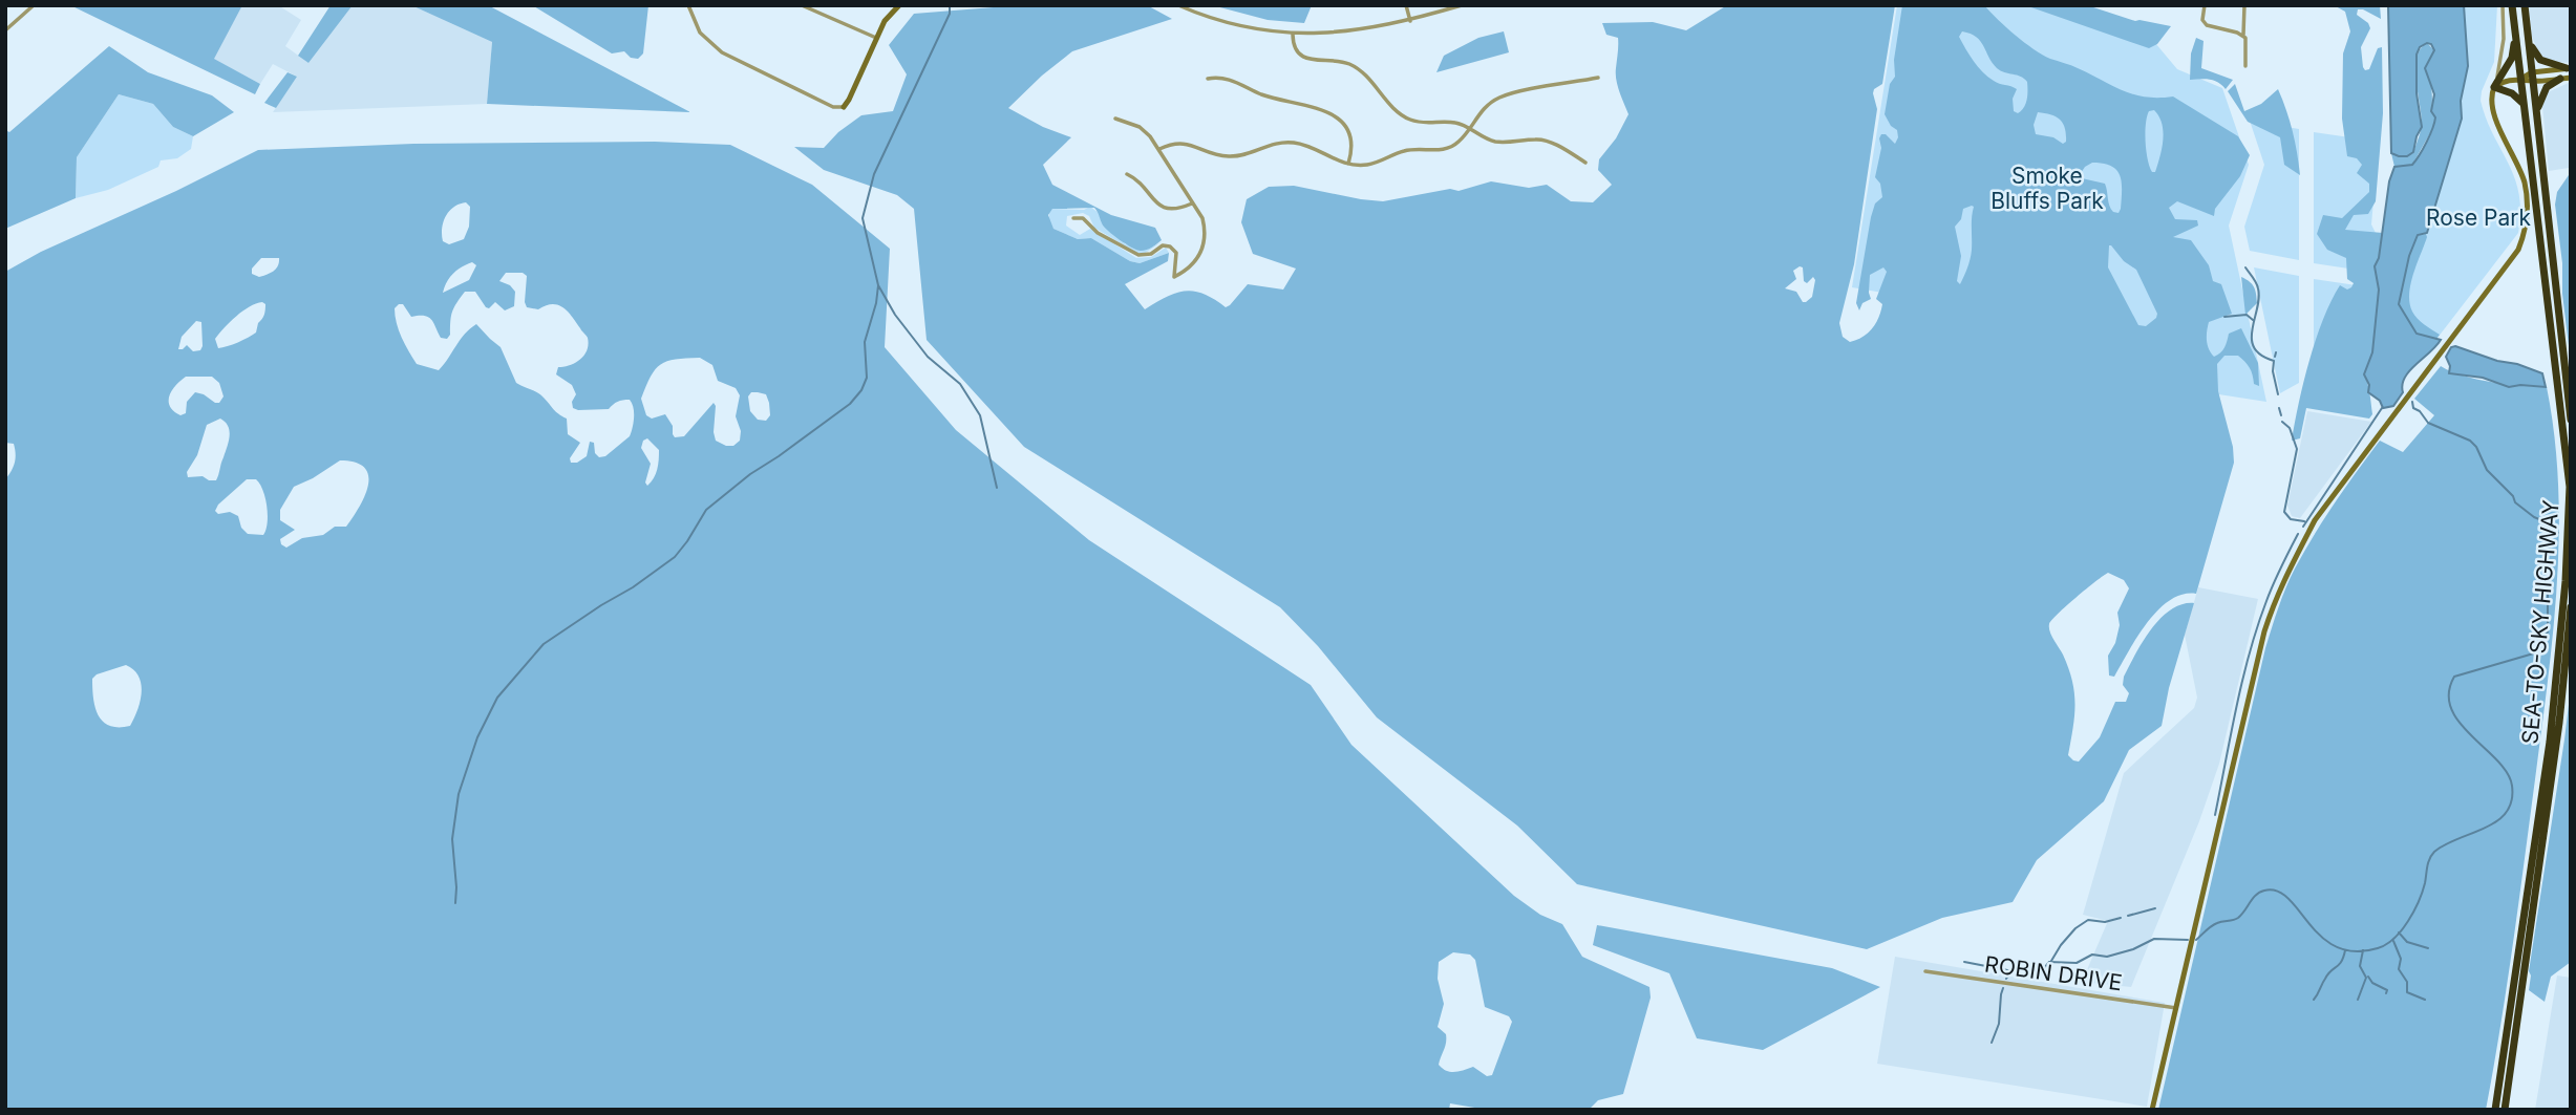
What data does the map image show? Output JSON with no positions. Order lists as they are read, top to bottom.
{
  "streets": {
    "highway": ["SEA-TO-SKY HIGHWAY"],
    "street": ["ROBIN DRIVE"]
  },
  "parks": ["Smoke Bluffs Park", "Rose Park"]
}
